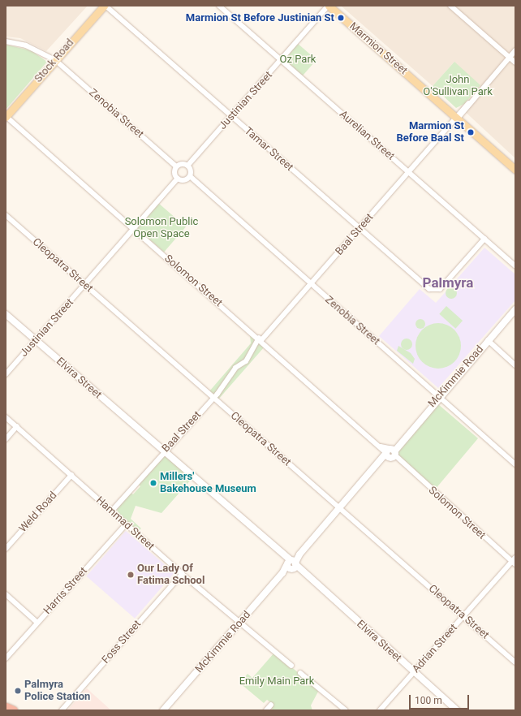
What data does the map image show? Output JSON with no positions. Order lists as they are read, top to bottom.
{
  "streets": {
    "main road": ["Marmion Street", "Stock Road"],
    "street": [
      "Justinian Street",
      "Zenobia Street",
      "Aurelian Street",
      "Tamar Street",
      "Baal Street",
      "Cleopatra Street",
      "Solomon Street",
      "McKimmie Road",
      "Elvira Street",
      "Weld Road",
      "Hammad Street",
      "Harris Street",
      "Foss Street",
      "Adrian Street"
    ]
  },
  "crossings": [
    ["Marmion Street", "Justinian Street"],
    ["Marmion Street", "Baal Street"],
    ["Stock Road", "Zenobia Street"],
    ["Stock Road", "Tamar Street"],
    ["Stock Road", "Solomon Street"],
    ["Justinian Street", "Zenobia Street"],
    ["Justinian Street", "Aurelian Street"],
    ["Justinian Street", "Tamar Street"],
    ["Justinian Street", "Cleopatra Street"],
    ["Justinian Street", "Solomon Street"],
    ["Justinian Street", "Elvira Street"],
    ["Zenobia Street", "Baal Street"],
    ["Zenobia Street", "McKimmie Road"],
    ["Aurelian Street", "Tamar Street"],
    ["Aurelian Street", "Baal Street"],
    ["Tamar Street", "Baal Street"],
    ["Baal Street", "Cleopatra Street"],
    ["Baal Street", "Solomon Street"],
    ["Baal Street", "Elvira Street"],
    ["Baal Street", "Hammad Street"],
    ["Cleopatra Street", "McKimmie Road"],
    ["Cleopatra Street", "Adrian Street"],
    ["Solomon Street", "McKimmie Road"],
    ["Solomon Street", "Adrian Street"],
    ["McKimmie Road", "Elvira Street"],
    ["McKimmie Road", "Hammad Street"],
    ["Elvira Street", "Adrian Street"],
    ["Weld Road", "Hammad Street"],
    ["Hammad Street", "Harris Street"],
    ["Hammad Street", "Foss Street"]
  ],
  "districts": ["Palmyra"],
  "parks": [
    "Oz Park",
    "John O'Sullivan Park",
    "Solomon Public Open Space",
    "Emily Main Park"
  ],
  "places": [
    "Marmion St Before Justinian St",
    "Marmion St Before Baal St",
    "Millers' Bakehouse Museum",
    "Our Lady Of Fatima School",
    "Palmyra Police Station"
  ],
  "scale_bar": "100 m"
}
